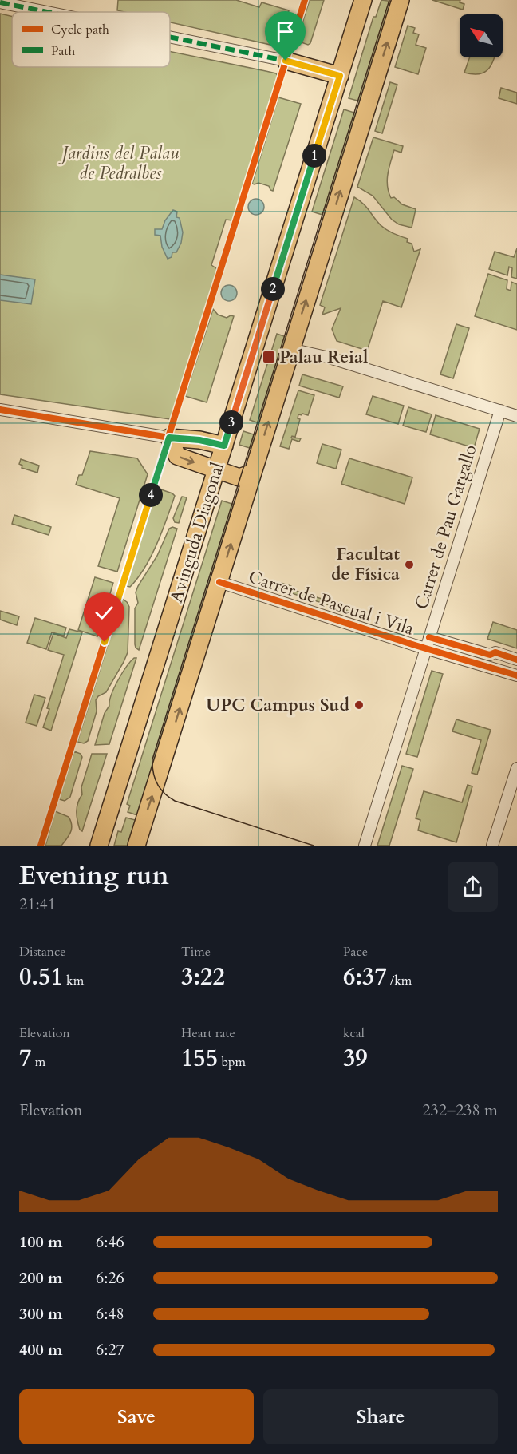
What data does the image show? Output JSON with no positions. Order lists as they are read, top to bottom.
{
  "streets": {
    "main road": ["Avinguda Diagonal"],
    "street": ["Carrer de Pau Gargallo", "Carrer de Pascual i Vila"]
  },
  "crossings": [
    ["Carrer de Pau Gargallo", "Carrer de Pascual i Vila"]
  ],
  "parks": ["Jardins del Palau de Pedralbes"],
  "places": {
    "transit": ["Palau Reial"],
    "other": ["Facultat de Física", "UPC Campus Sud"]
  },
  "legend": ["Cycle path", "Path"],
  "north": "top left",
  "page": {
    "pins": [
      "1",
      "2",
      "3",
      "4"
    ],
    "heading": ["Evening run", "21:41"],
    "stats": [
      ["Distance", "0.51 km"],
      ["Time", "3:22"],
      ["Pace", "6:37 /km"],
      ["Elevation", "7 m"],
      ["Heart rate", "155 bpm"],
      ["kcal", "39"]
    ],
    "chart": ["Elevation", "232–238 m"],
    "list": [
      {
        "name": "100 m",
        "note": "6:46"
      },
      {
        "name": "200 m",
        "note": "6:26"
      },
      {
        "name": "300 m",
        "note": "6:48"
      },
      {
        "name": "400 m",
        "note": "6:27"
      }
    ],
    "buttons": ["Save", "Share"]
  }
}
